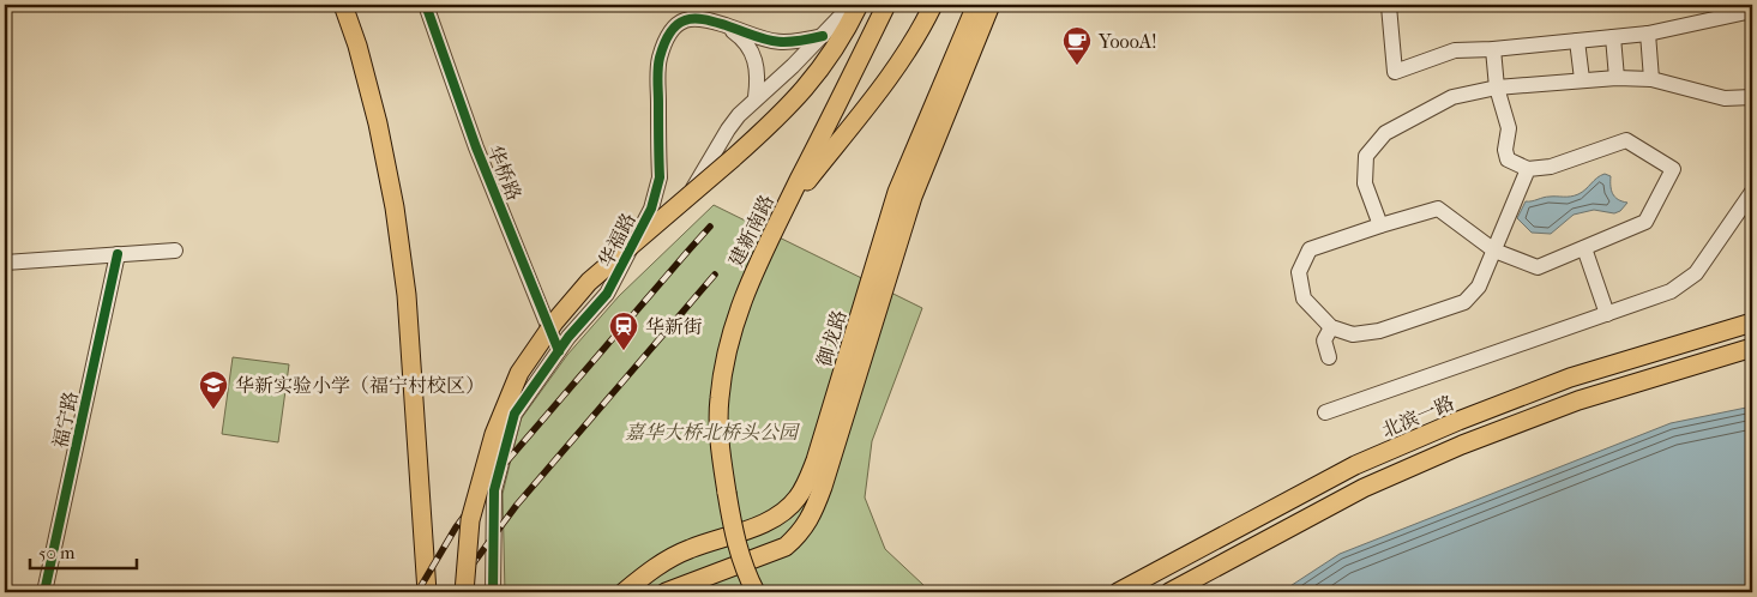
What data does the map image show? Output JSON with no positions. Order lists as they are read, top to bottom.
{
  "streets": {
    "main road": ["建新南路", "御龙路", "北滨一路"],
    "street": ["华桥路", "华福路", "福宁路"]
  },
  "crossings": [
    ["华桥路", "华福路"]
  ],
  "parks": ["嘉华大桥北桥头公园"],
  "places": {
    "cafe": ["YoooA!"],
    "station": ["华新街"],
    "school or university": ["华新实验小学（福宁村校区）"]
  },
  "scale_bar": "50 m"
}
